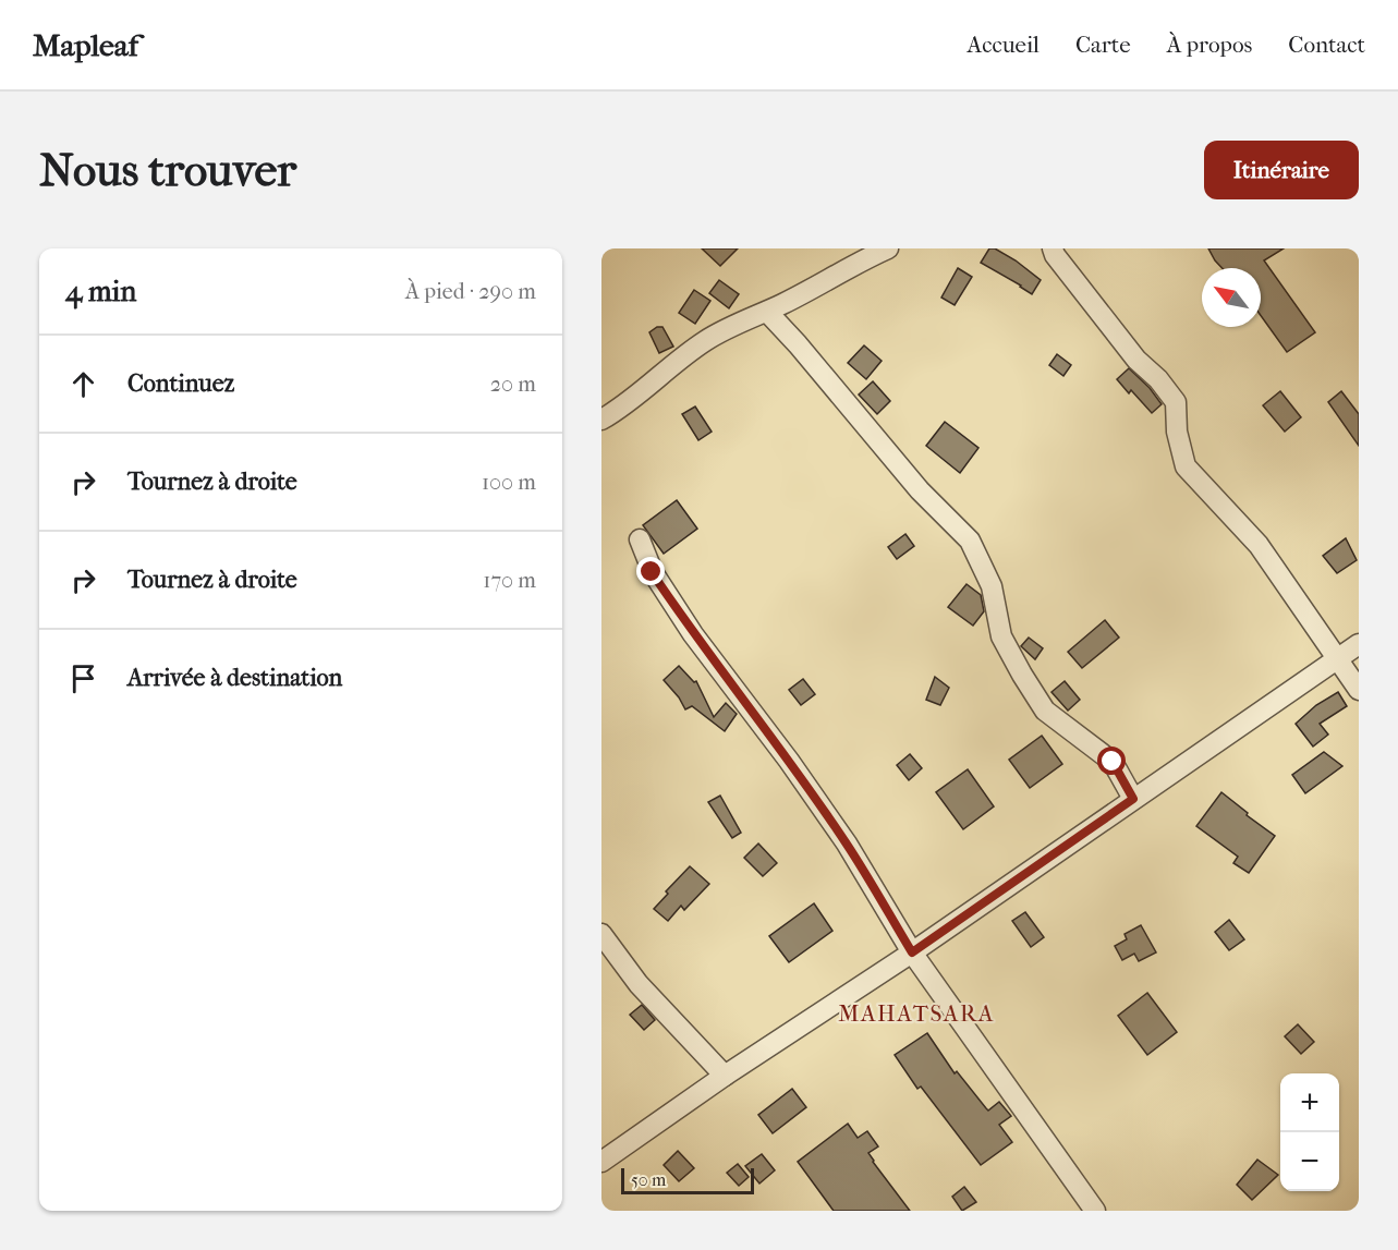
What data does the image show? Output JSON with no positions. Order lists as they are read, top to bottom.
{
  "districts": ["MAHATSARA"],
  "scale_bar": "50 m",
  "north": "top left",
  "page": {
    "header": "Mapleaf",
    "nav": [
      "Accueil",
      "Carte",
      "À propos",
      "Contact"
    ],
    "buttons": "Itinéraire",
    "title": "Nous trouver",
    "heading": ["4 min", "À pied · 290 m"],
    "list": [
      ["Continuez", "20 m"],
      ["Tournez à droite", "100 m"],
      ["Tournez à droite", "170 m"],
      "Arrivée à destination"
    ],
    "map_buttons": ["+", "−"],
    "scale": "50 m"
  }
}
